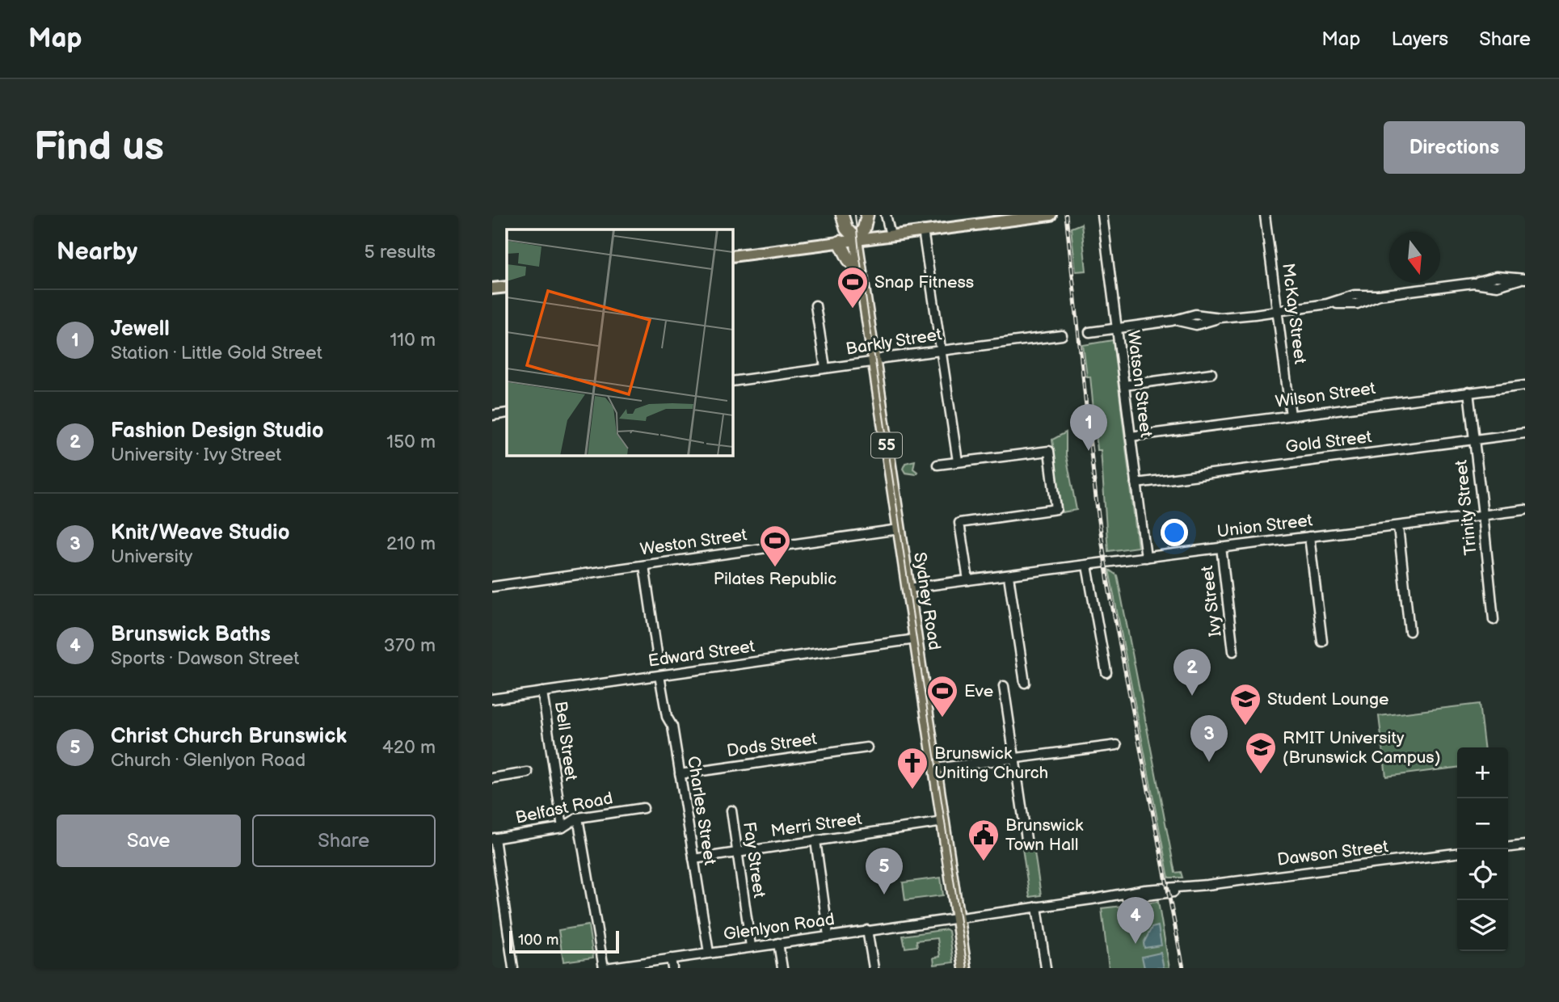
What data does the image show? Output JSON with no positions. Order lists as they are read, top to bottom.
{
  "streets": {
    "highway": ["55", "Sydney Road"],
    "street": [
      "McKay Street",
      "Barkly Street",
      "Watson Street",
      "Wilson Street",
      "Gold Street",
      "Trinity Street",
      "Union Street",
      "Weston Street",
      "Ivy Street",
      "Edward Street",
      "Bell Street",
      "Dods Street",
      "Belfast Road",
      "Charles Street",
      "Merri Street",
      "Dawson Street",
      "Fay Street",
      "Glenlyon Road"
    ]
  },
  "crossings": [
    ["McKay Street", "Wilson Street"],
    ["Barkly Street", "Sydney Road"],
    ["Watson Street", "Wilson Street"],
    ["Watson Street", "Gold Street"],
    ["Watson Street", "Union Street"],
    ["Wilson Street", "Trinity Street"],
    ["Gold Street", "Trinity Street"],
    ["55", "Sydney Road"],
    ["Trinity Street", "Union Street"],
    ["Union Street", "Sydney Road"],
    ["Union Street", "Ivy Street"],
    ["Weston Street", "Sydney Road"],
    ["Sydney Road", "Edward Street"],
    ["Sydney Road", "Merri Street"],
    ["Sydney Road", "Dawson Street"],
    ["Sydney Road", "Glenlyon Road"],
    ["Edward Street", "Bell Street"],
    ["Edward Street", "Charles Street"],
    ["Bell Street", "Belfast Road"],
    ["Dods Street", "Charles Street"],
    ["Charles Street", "Merri Street"],
    ["Charles Street", "Glenlyon Road"],
    ["Merri Street", "Fay Street"],
    ["Dawson Street", "Glenlyon Road"],
    ["Fay Street", "Glenlyon Road"]
  ],
  "places": {
    "sports": ["Snap Fitness", "Pilates Republic", "Eve"],
    "school or university": ["Student Lounge", "RMIT University (Brunswick Campus)"],
    "church": ["Brunswick Uniting Church"],
    "public building": ["Brunswick Town Hall"]
  },
  "scale_bar": "100 m",
  "north": "bottom",
  "page": {
    "header": "Map",
    "nav": ["Map", "Layers", "Share"],
    "buttons": [
      "Directions",
      ["Save", "Share"]
    ],
    "title": "Find us",
    "heading": ["Nearby", "5 results"],
    "list": [
      {
        "mark": "1",
        "name": "Jewell",
        "note": "Station · Little Gold Street",
        "value": "110 m"
      },
      {
        "mark": "2",
        "name": "Fashion Design Studio",
        "note": "University · Ivy Street",
        "value": "150 m"
      },
      {
        "mark": "3",
        "name": "Knit/Weave Studio",
        "note": "University",
        "value": "210 m"
      },
      {
        "mark": "4",
        "name": "Brunswick Baths",
        "note": "Sports · Dawson Street",
        "value": "370 m"
      },
      {
        "mark": "5",
        "name": "Christ Church Brunswick",
        "note": "Church · Glenlyon Road",
        "value": "420 m"
      }
    ],
    "pins": [
      "1",
      "2",
      "3",
      "5",
      "4"
    ],
    "map_buttons": ["+", "−"],
    "scale": "100 m"
  }
}
